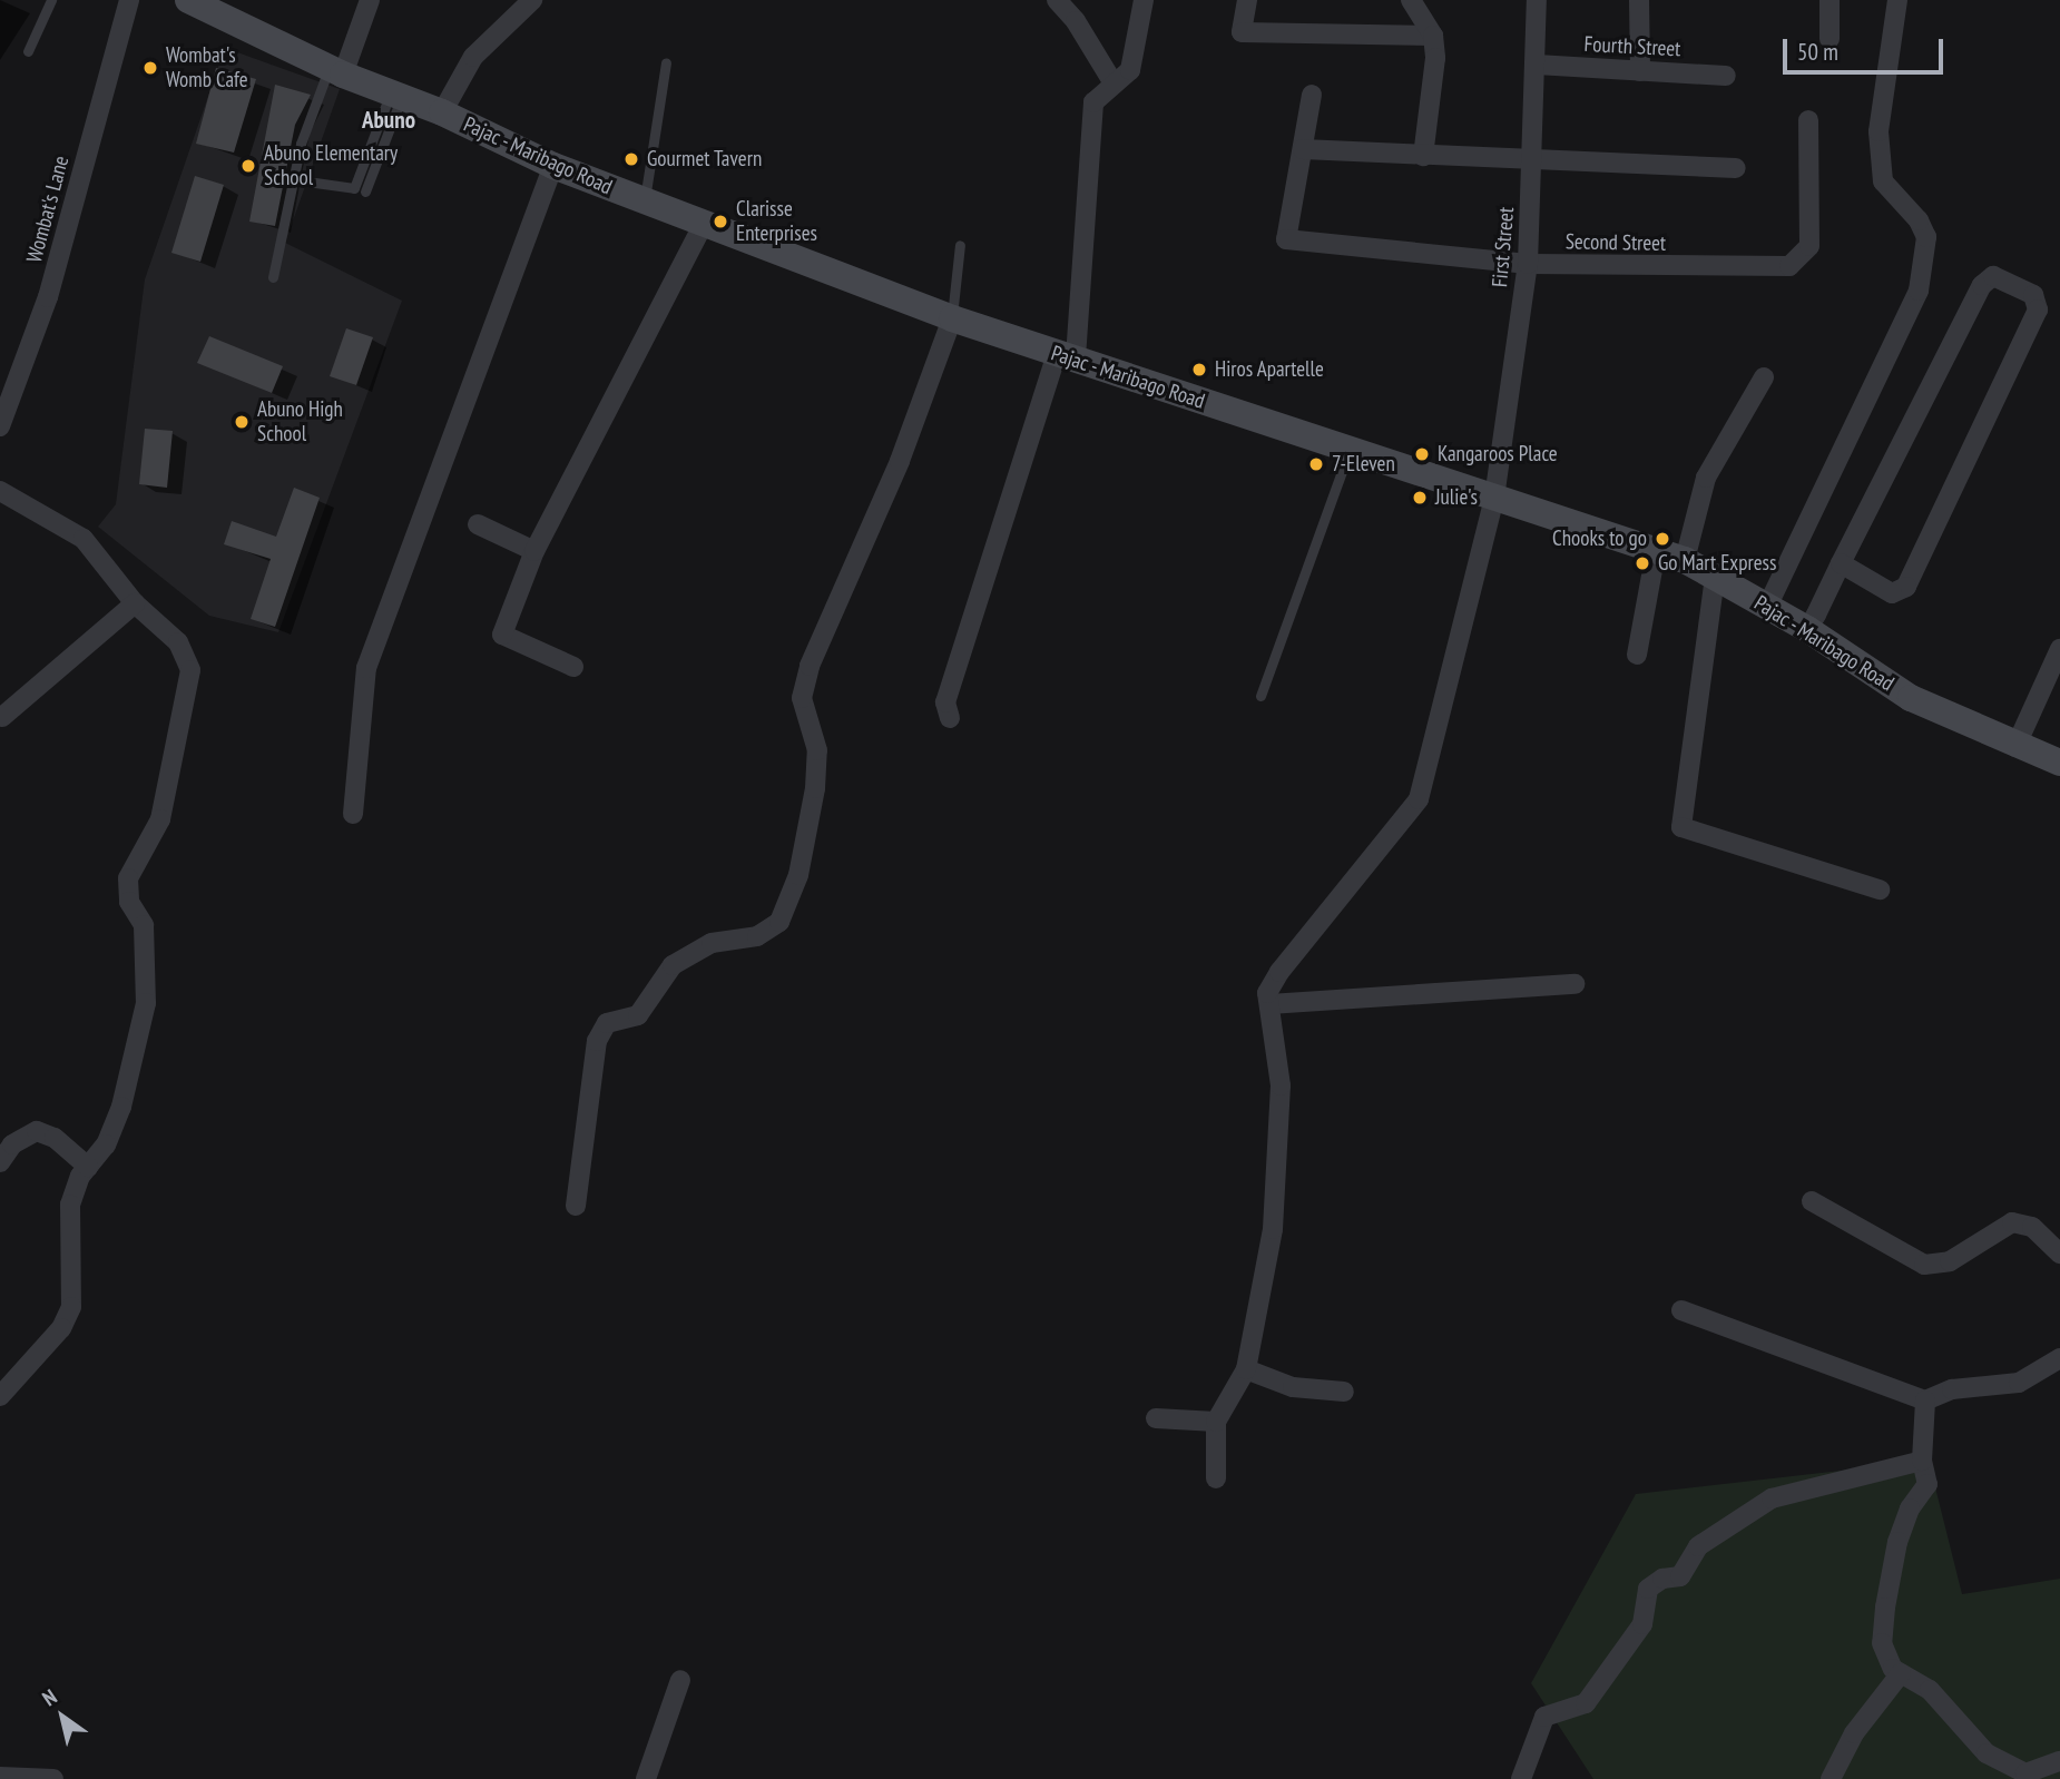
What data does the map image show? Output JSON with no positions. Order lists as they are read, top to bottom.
{
  "streets": {
    "street": [
      "Fourth Street",
      "Pajac - Maribago Road",
      "Wombat's Lane",
      "Second Street",
      "First Street"
    ]
  },
  "crossings": [
    ["Fourth Street", "First Street"],
    ["Pajac - Maribago Road", "First Street"],
    ["Second Street", "First Street"]
  ],
  "districts": ["Abuno"],
  "places": [
    "Wombat's Womb Cafe",
    "Gourmet Tavern",
    "Abuno Elementary School",
    "Clarisse Enterprises",
    "Hiros Apartelle",
    "Abuno High School",
    "Kangaroos Place",
    "7-Eleven",
    "Julie's",
    "Chooks to go",
    "Go Mart Express"
  ],
  "scale_bar": "50 m",
  "north": "top left"
}
